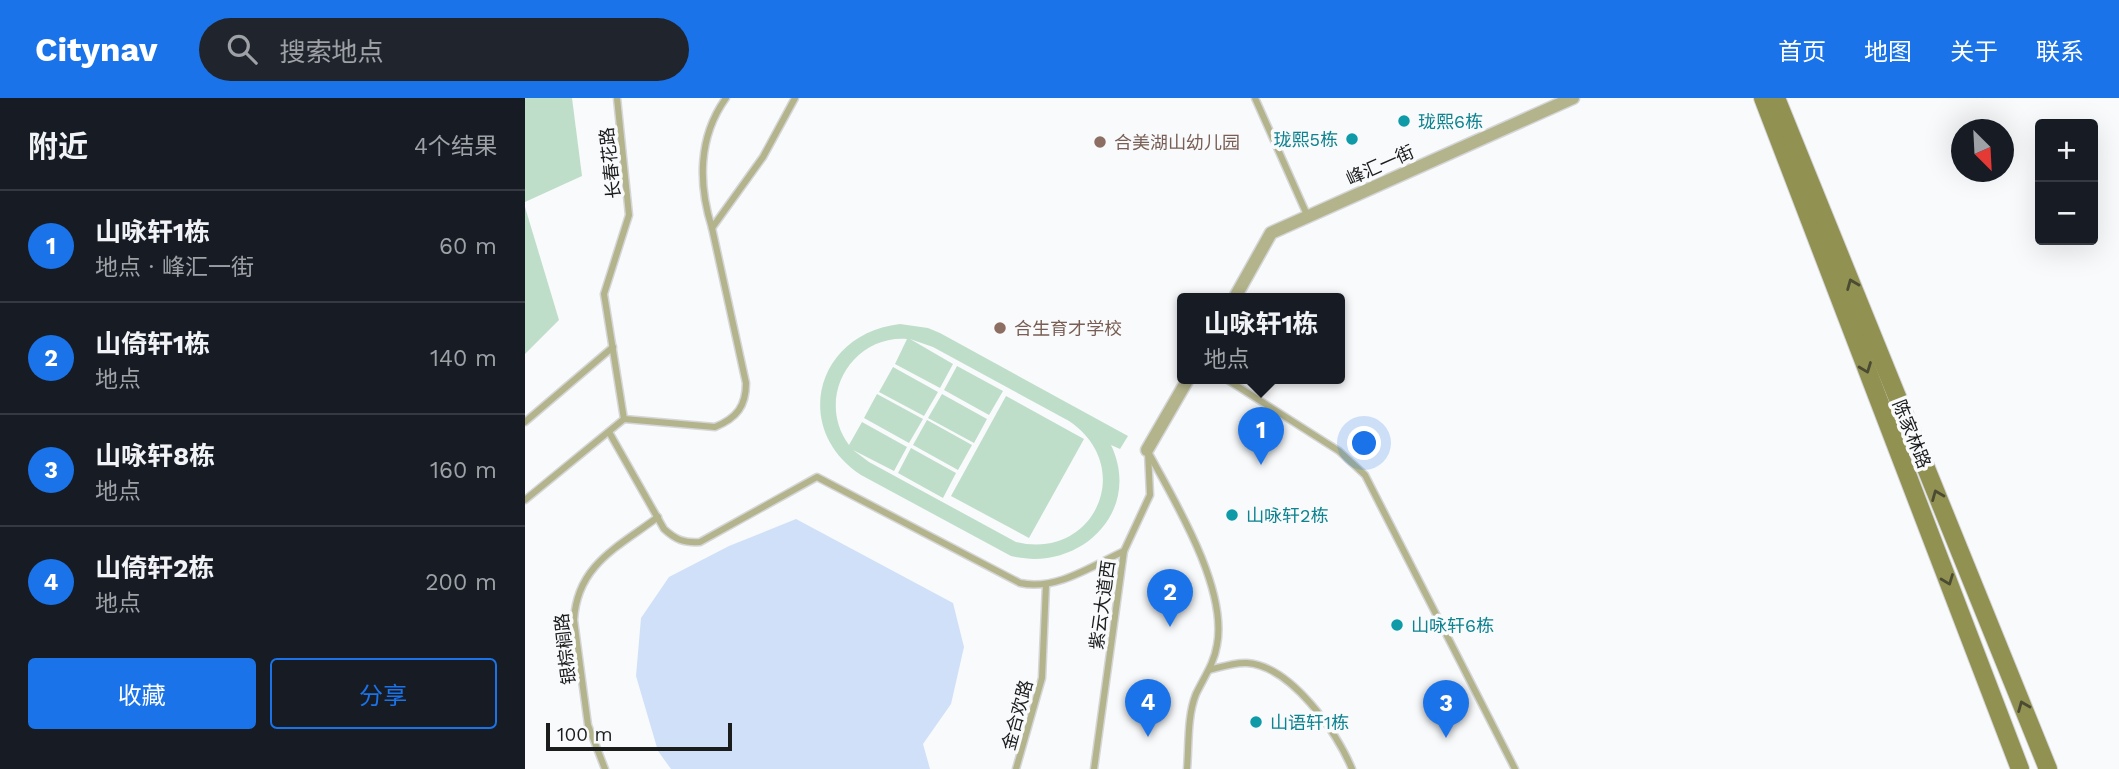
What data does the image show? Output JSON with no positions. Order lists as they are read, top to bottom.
{
  "streets": {
    "main road": ["陈家林路"],
    "street": ["峰汇一街"],
    "lane": [
      "长春花路",
      "紫云大道西",
      "银棕榈路",
      "金合欢路"
    ]
  },
  "places": [
    "珑熙6栋",
    "珑熙5栋",
    "合美湖山幼儿园",
    "合生育才学校",
    "山咏轩2栋",
    "山咏轩6栋",
    "山语轩1栋"
  ],
  "scale_bar": "100 m",
  "north": "bottom right",
  "page": {
    "header": "Citynav",
    "search": "搜索地点",
    "nav": [
      "首页",
      "地图",
      "关于",
      "联系"
    ],
    "heading": ["附近", "4个结果"],
    "map_buttons": ["+", "−"],
    "list": [
      {
        "mark": "1",
        "name": "山咏轩1栋",
        "note": "地点 · 峰汇一街",
        "value": "60 m"
      },
      {
        "mark": "2",
        "name": "山倚轩1栋",
        "note": "地点",
        "value": "140 m"
      },
      {
        "mark": "3",
        "name": "山咏轩8栋",
        "note": "地点",
        "value": "160 m"
      },
      {
        "mark": "4",
        "name": "山倚轩2栋",
        "note": "地点",
        "value": "200 m"
      }
    ],
    "popup": ["山咏轩1栋", "地点"],
    "pins": [
      "1",
      "2",
      "4",
      "3"
    ],
    "buttons": ["收藏", "分享"],
    "scale": "100 m"
  }
}
